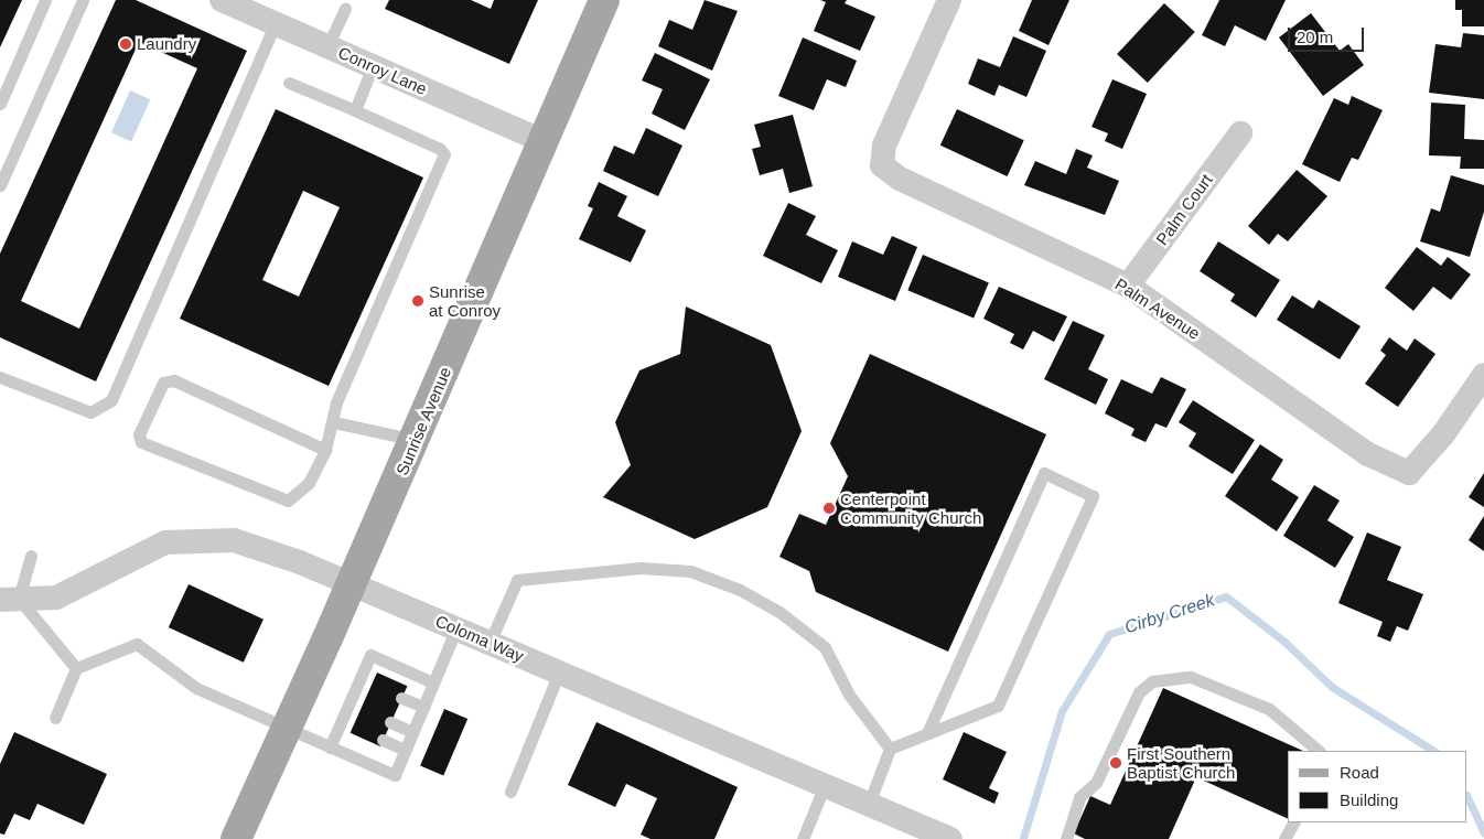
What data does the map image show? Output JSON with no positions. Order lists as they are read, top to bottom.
{
  "streets": {
    "main road": ["Sunrise Avenue"],
    "street": [
      "Conroy Lane",
      "Palm Court",
      "Palm Avenue",
      "Coloma Way"
    ]
  },
  "crossings": [
    ["Conroy Lane", "Sunrise Avenue"],
    ["Palm Court", "Palm Avenue"],
    ["Sunrise Avenue", "Coloma Way"]
  ],
  "water": ["Cirby Creek"],
  "places": [
    "Laundry",
    "Sunrise at Conroy",
    "Centerpoint Community Church",
    "First Southern Baptist Church"
  ],
  "legend": ["Road", "Building"],
  "scale_bar": "20 m"
}
